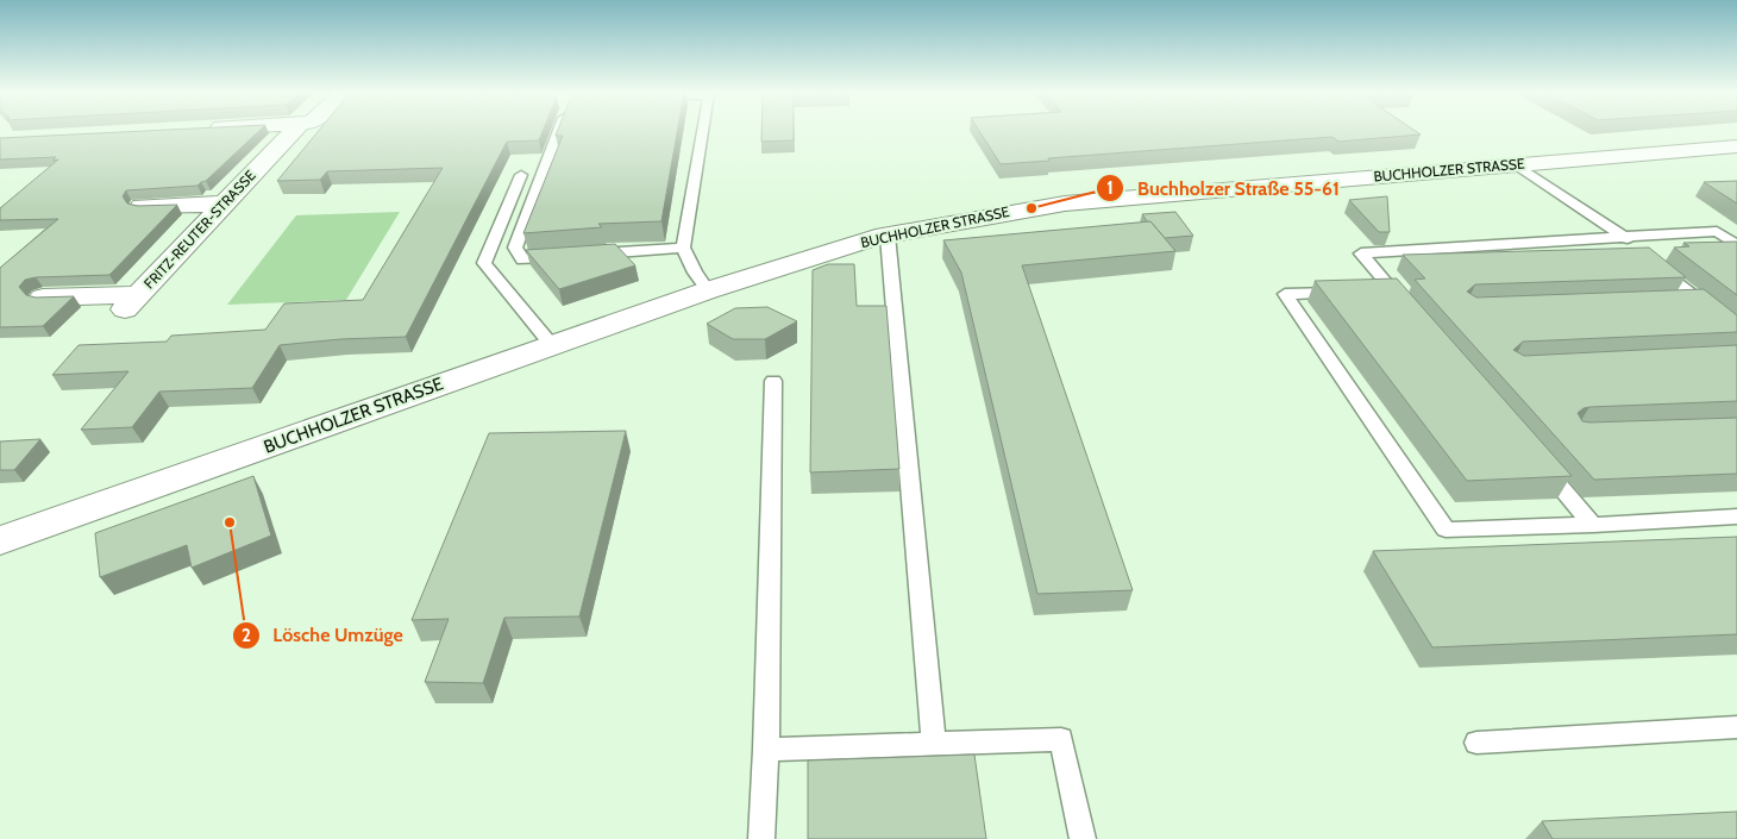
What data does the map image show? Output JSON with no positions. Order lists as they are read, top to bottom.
{
  "streets": {
    "street": ["BUCHHOLZER STRASSE", "FRITZ-REUTER-STRASSE"]
  },
  "places": ["Buchholzer Straße 55-61", "Lösche Umzüge"]
}
